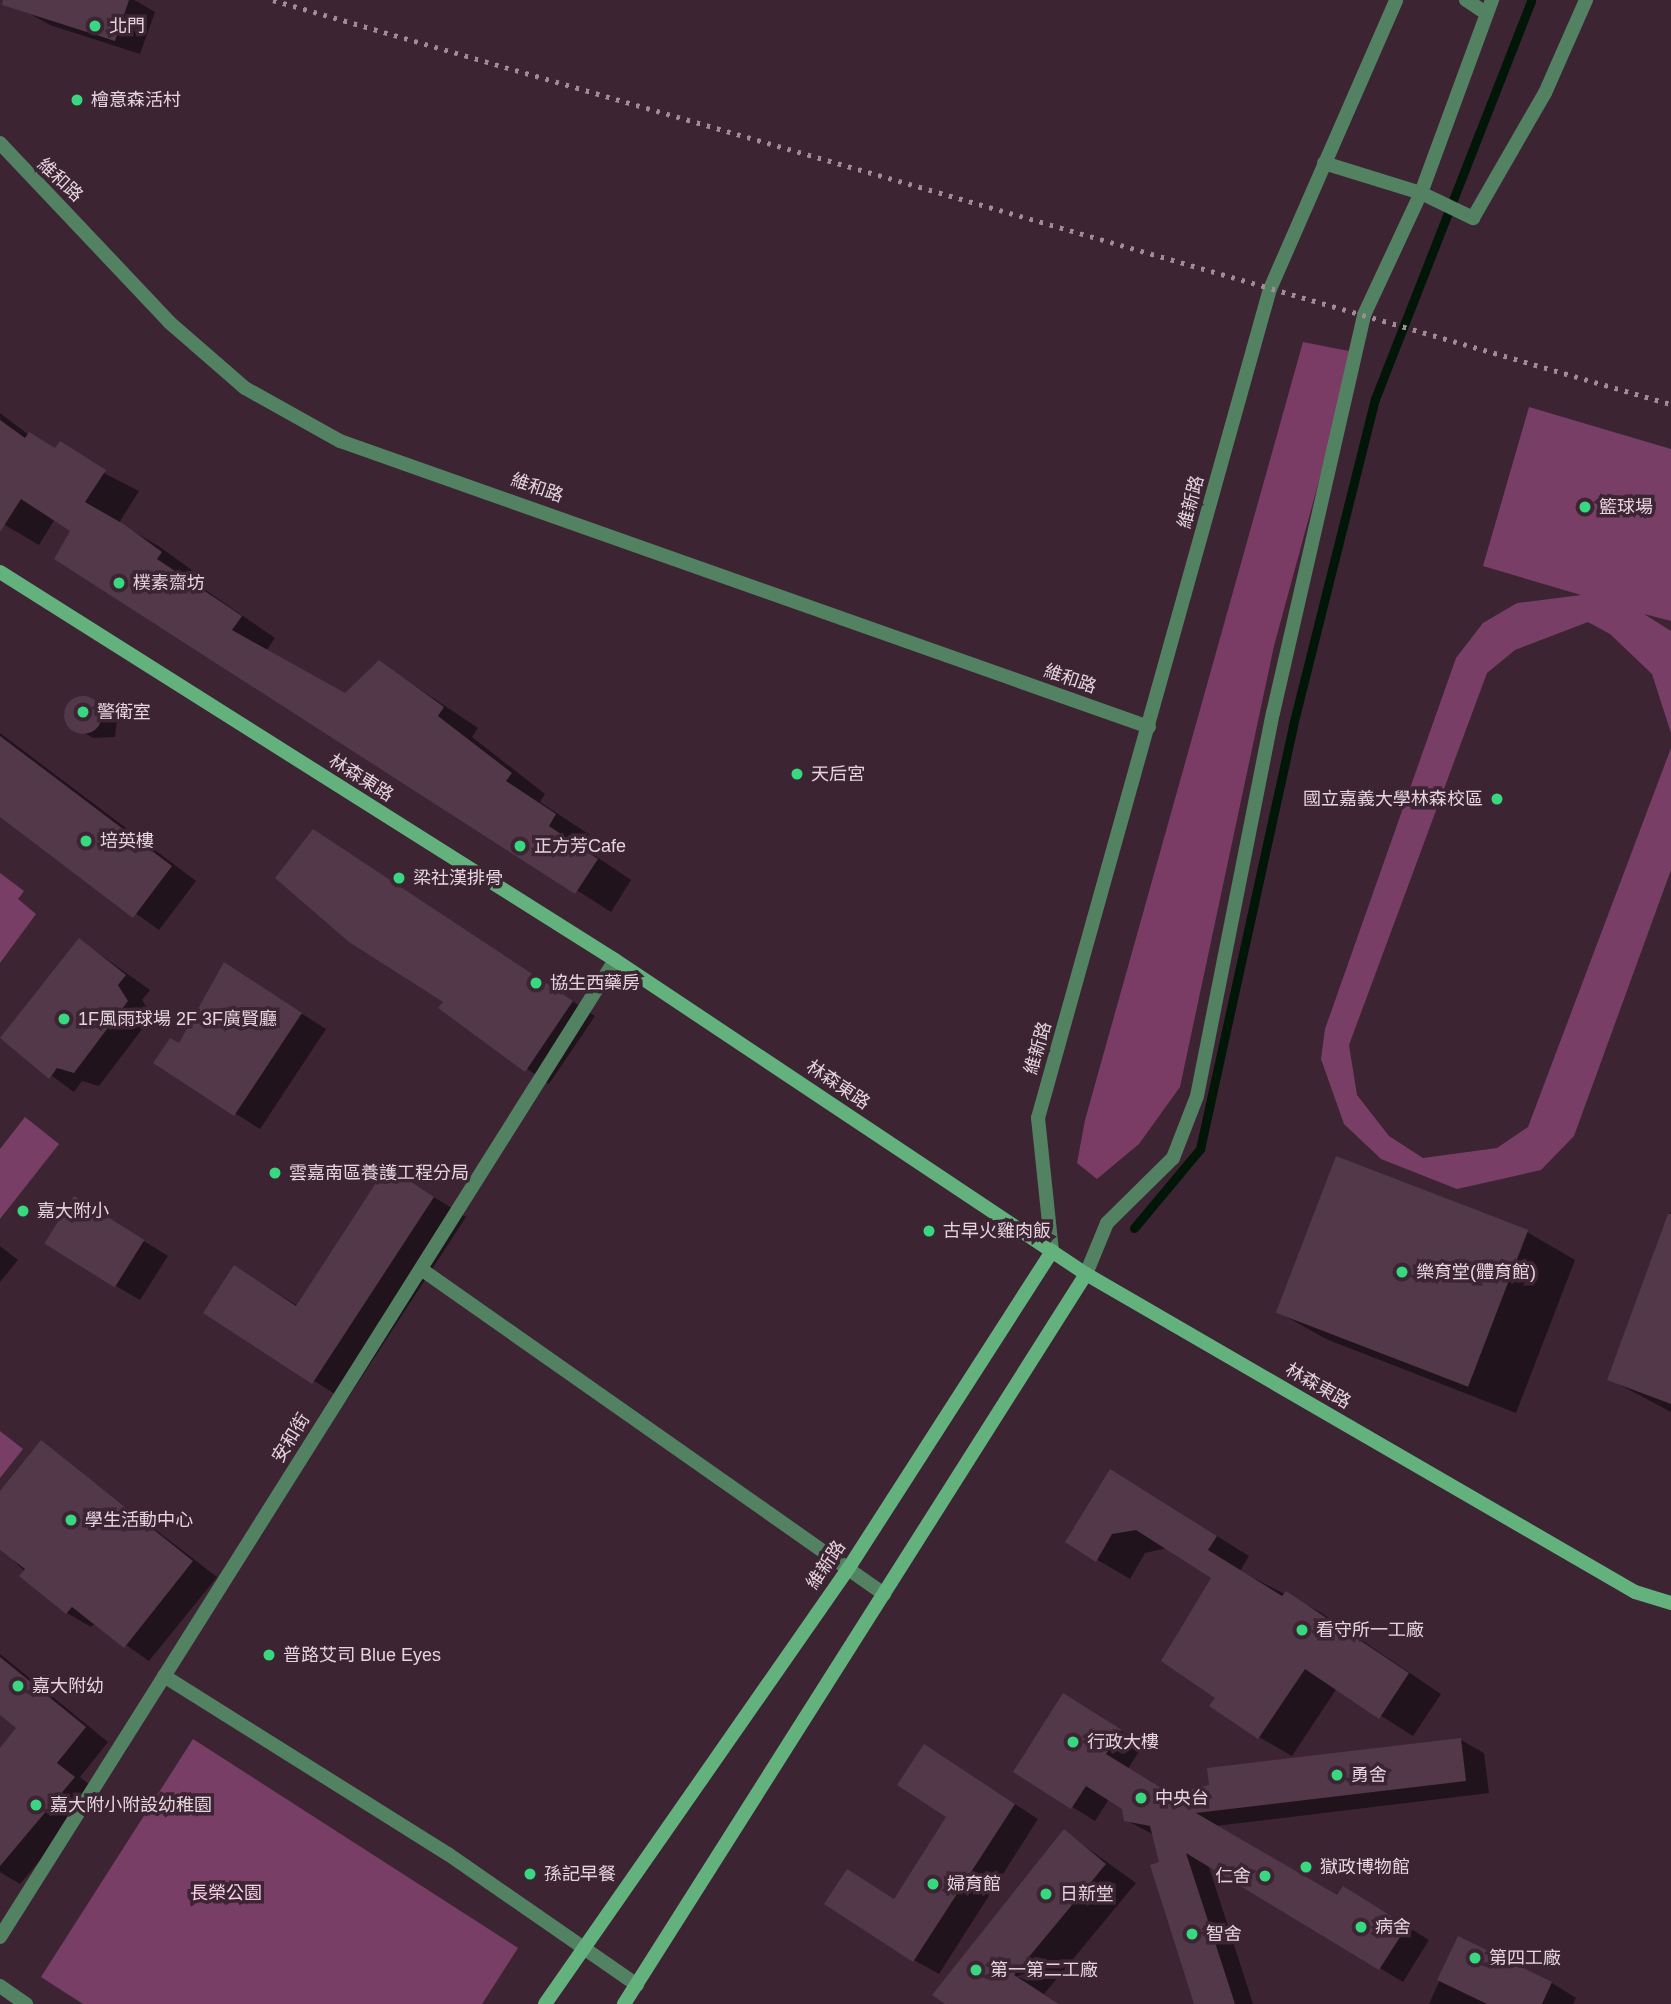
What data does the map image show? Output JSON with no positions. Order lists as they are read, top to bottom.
{
  "streets": {
    "main road": ["維新路", "林森東路"],
    "street": ["維和路", "安和街"]
  },
  "crossings": [
    ["維和路", "維新路"],
    ["維新路", "林森東路"],
    ["林森東路", "安和街"]
  ],
  "parks": ["長榮公園"],
  "places": [
    "北門",
    "檜意森活村",
    "籃球場",
    "樸素齋坊",
    "警衛室",
    "天后宮",
    "國立嘉義大學林森校區",
    "培英樓",
    "正方芳Cafe",
    "梁社漢排骨",
    "協生西藥房",
    "1F風雨球場 2F 3F廣賢廳",
    "雲嘉南區養護工程分局",
    "嘉大附小",
    "古早火雞肉飯",
    "樂育堂(體育館)",
    "學生活動中心",
    "看守所一工廠",
    "普路艾司 Blue Eyes",
    "嘉大附幼",
    "行政大樓",
    "勇舍",
    "中央台",
    "嘉大附小附設幼稚園",
    "獄政博物館",
    "孫記早餐",
    "仁舍",
    "婦育館",
    "日新堂",
    "病舍",
    "智舍",
    "第四工廠",
    "第一第二工廠"
  ]
}
